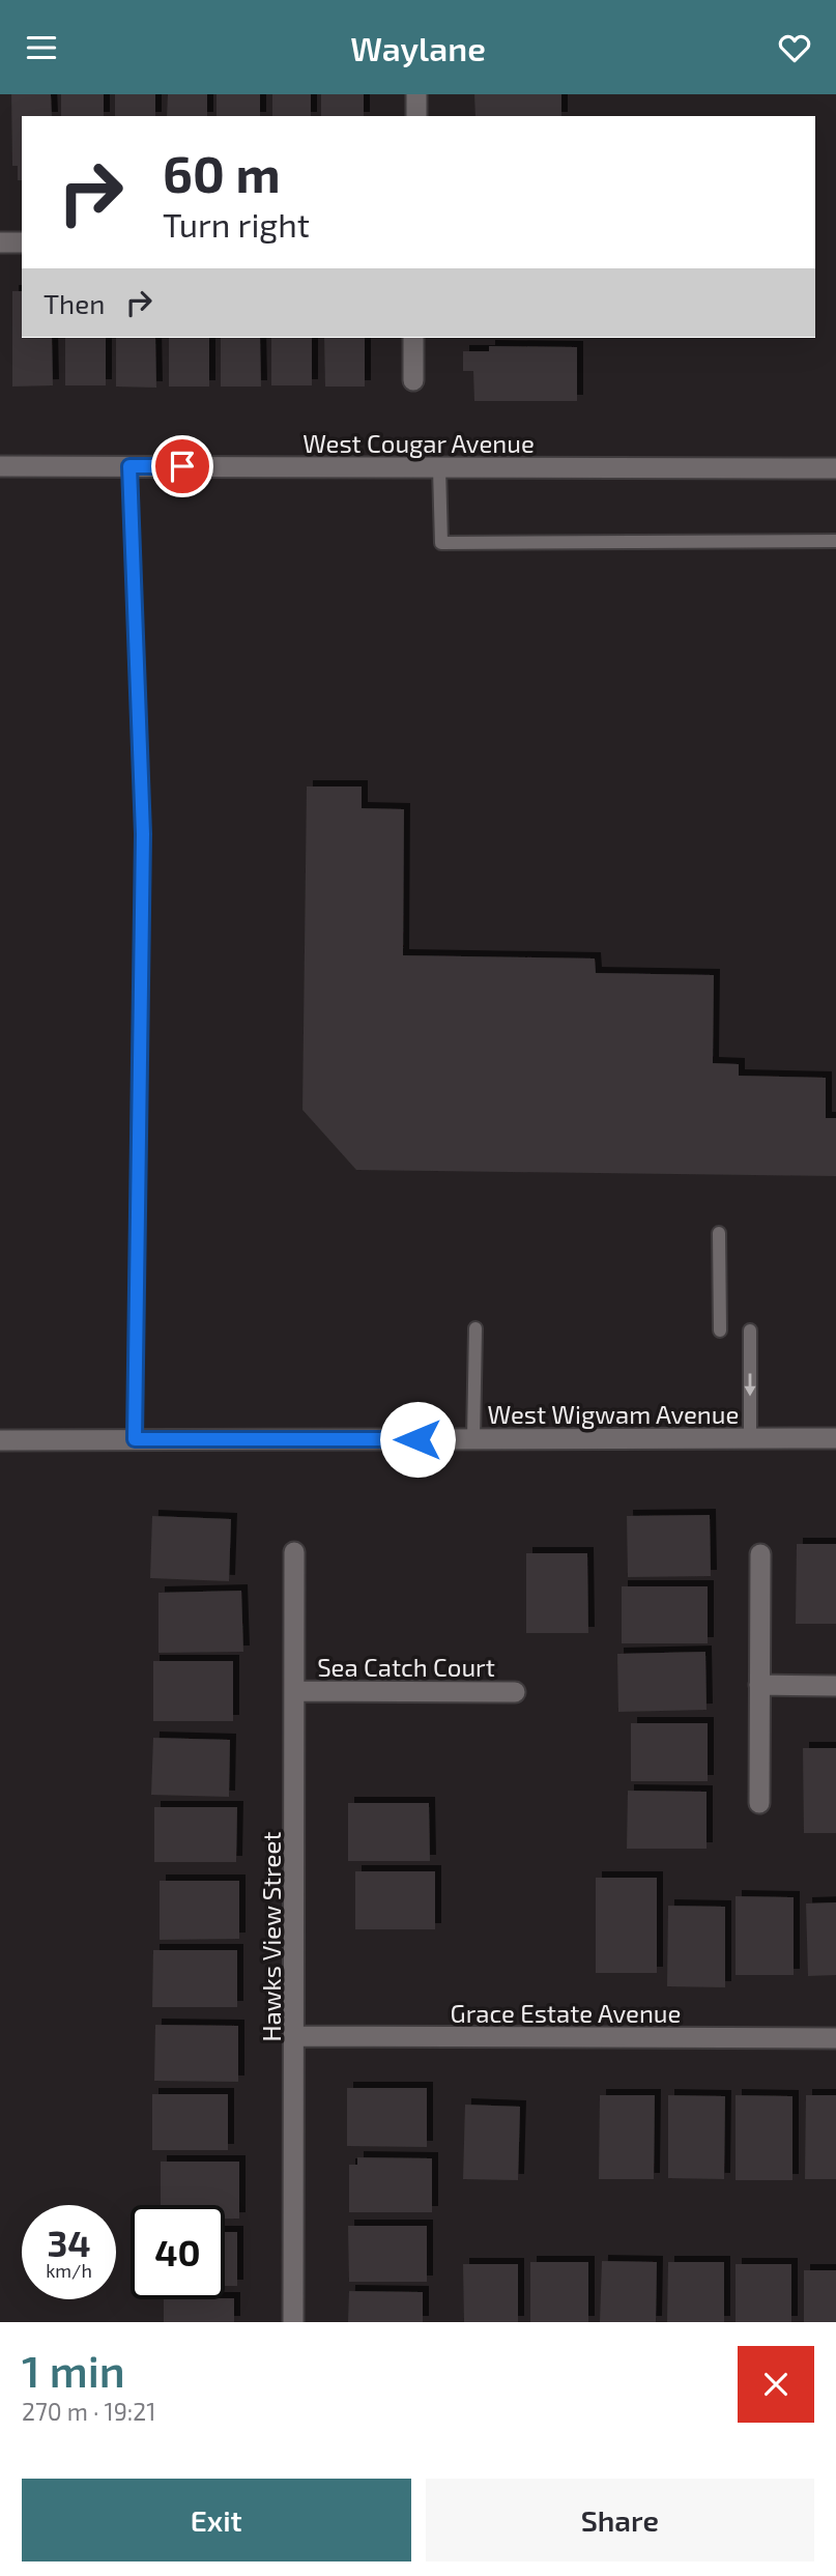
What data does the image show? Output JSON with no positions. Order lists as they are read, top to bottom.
{
  "streets": {
    "street": [
      "West Cougar Avenue",
      "West Wigwam Avenue",
      "Sea Catch Court",
      "Hawks View Street",
      "Grace Estate Avenue"
    ]
  },
  "crossings": [
    ["Sea Catch Court", "Hawks View Street"],
    ["Hawks View Street", "Grace Estate Avenue"]
  ],
  "page": {
    "header": "Waylane",
    "turn": ["60 m", "Turn right"],
    "then": "Then",
    "speed": "34 km/h",
    "limit": "40",
    "heading": ["1 min", "270 m · 19:21"],
    "buttons": ["Exit", "Share"]
  }
}
